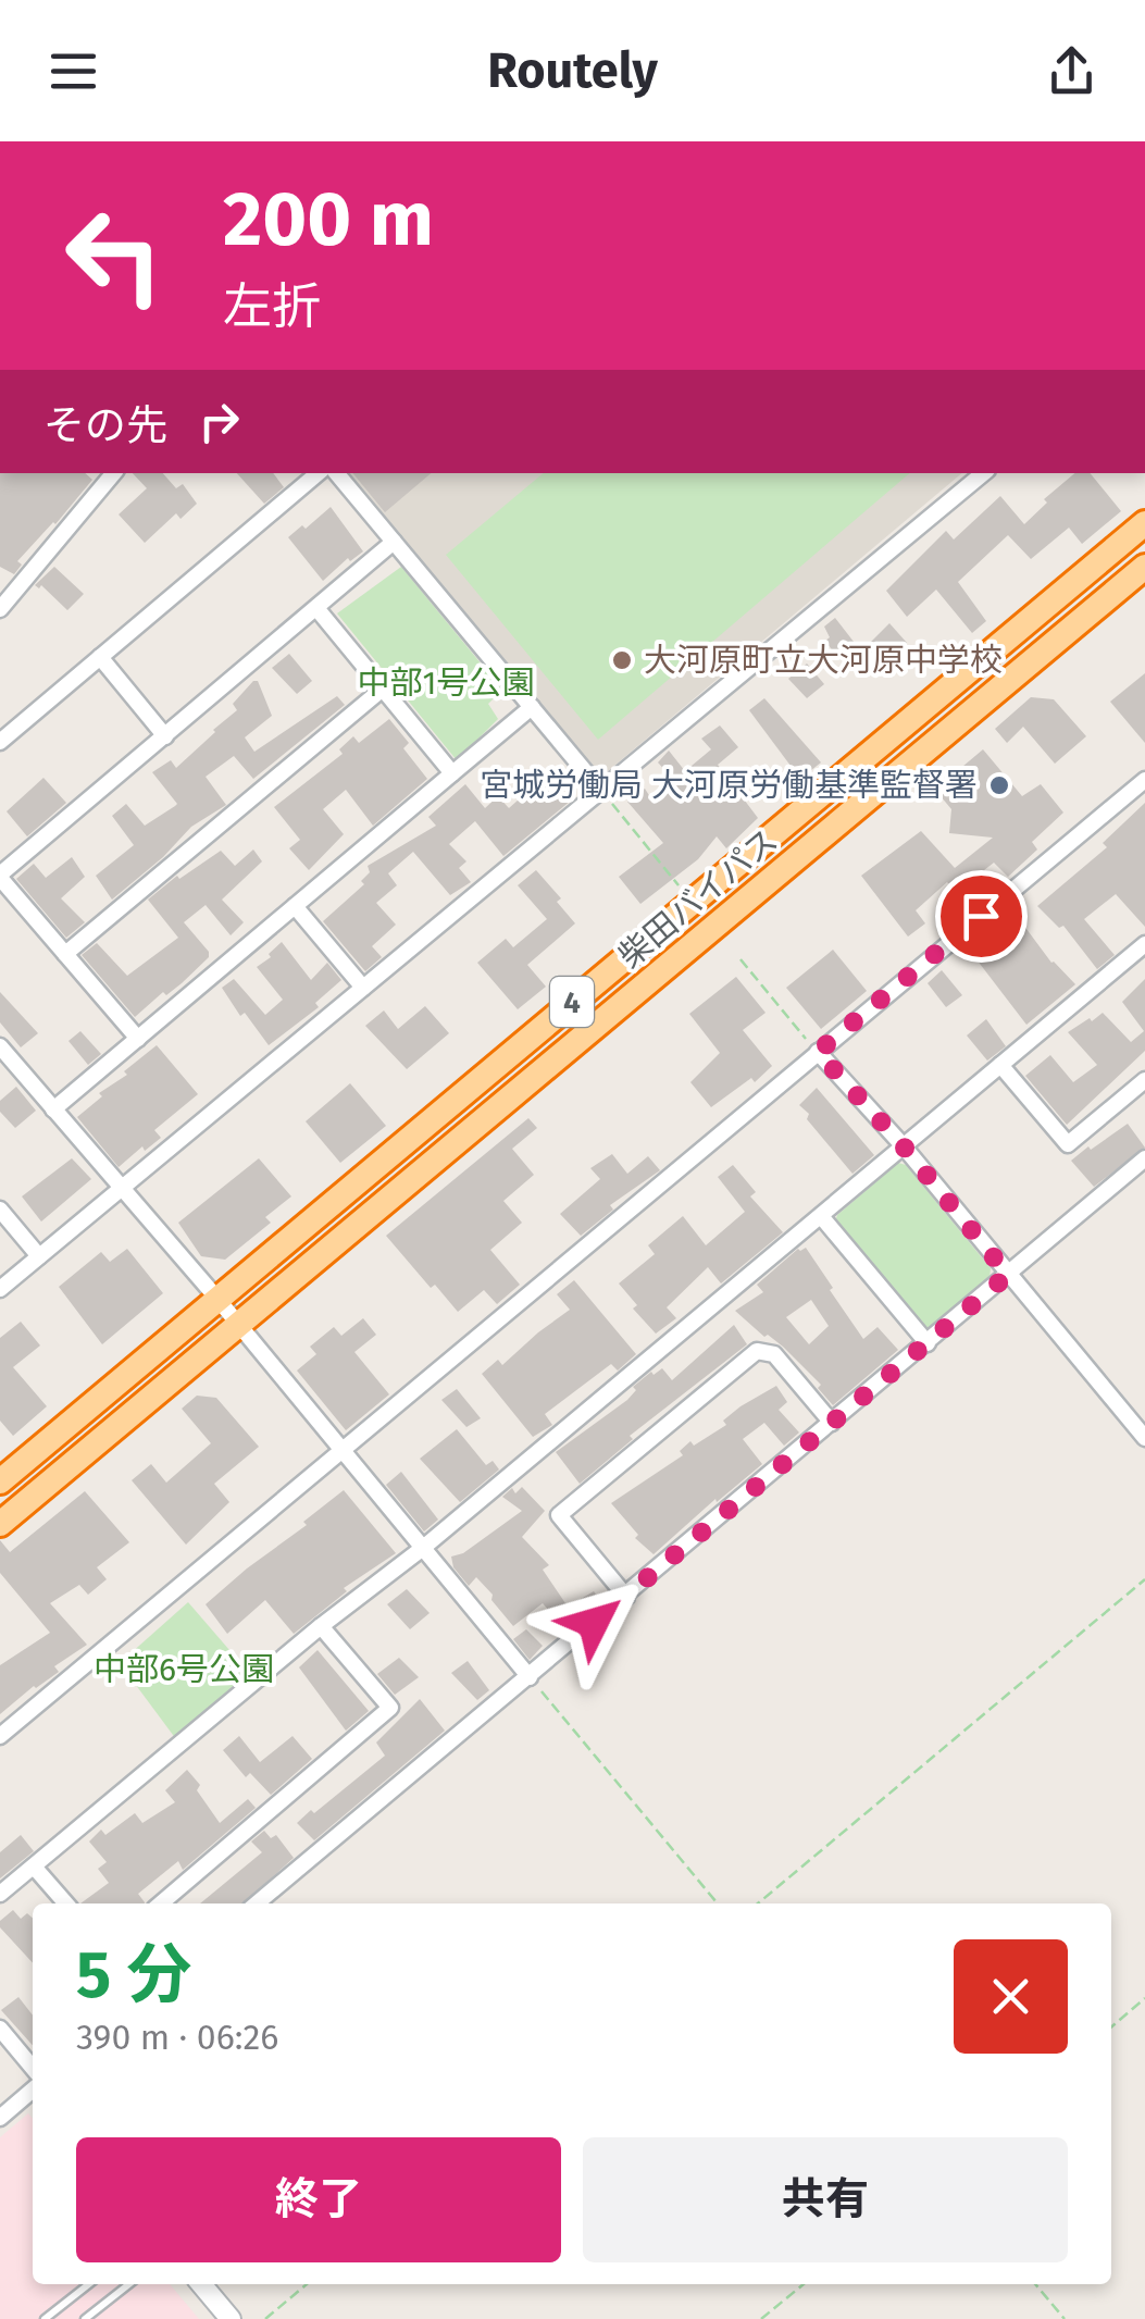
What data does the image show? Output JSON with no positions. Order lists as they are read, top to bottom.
{
  "streets": {
    "highway": ["柴田バイパス", "4"]
  },
  "parks": ["中部1号公園", "中部6号公園"],
  "places": ["大河原町立大河原中学校", "宮城労働局 大河原労働基準監督署"],
  "page": {
    "header": "Routely",
    "turn": ["200 m", "左折"],
    "then": "その先",
    "heading": ["5 分", "390 m · 06:26"],
    "buttons": ["終了", "共有"]
  }
}
